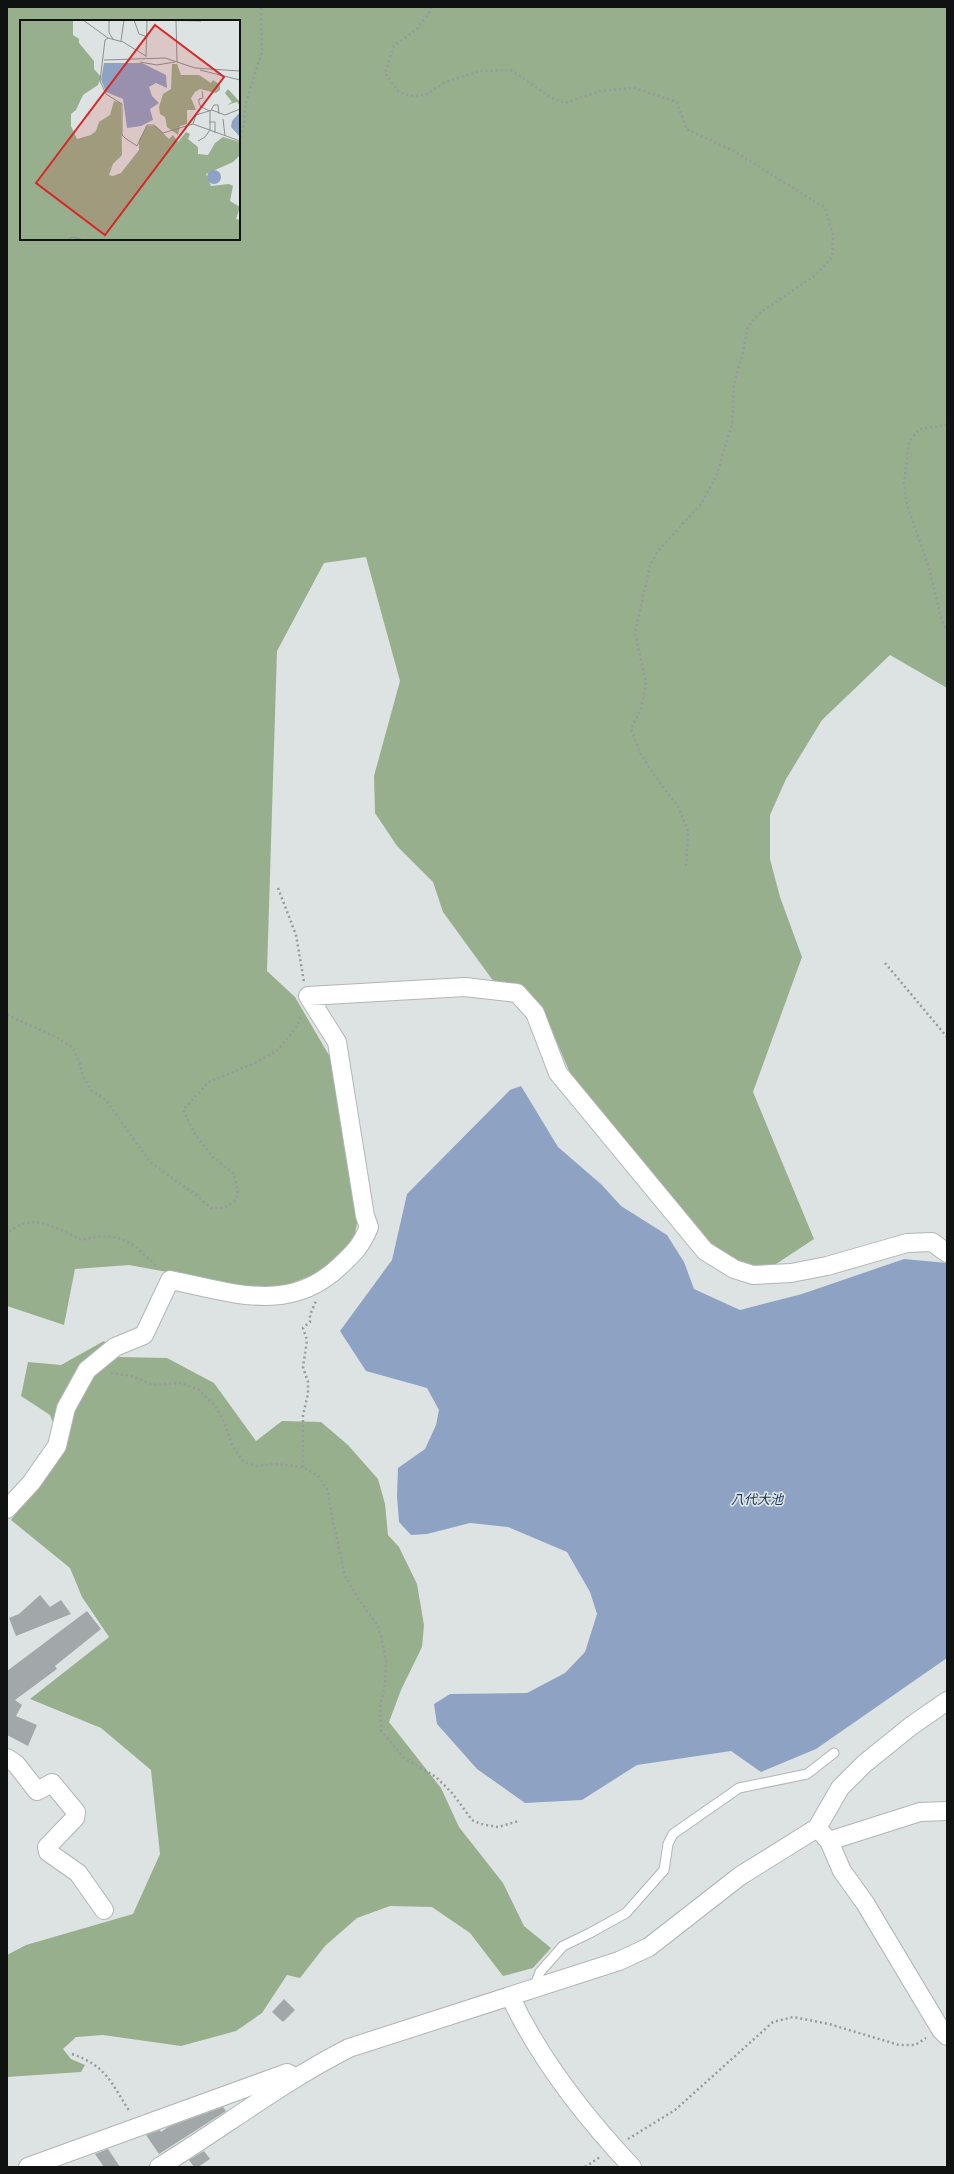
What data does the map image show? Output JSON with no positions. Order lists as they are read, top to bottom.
{
  "water": ["八代大池"]
}
